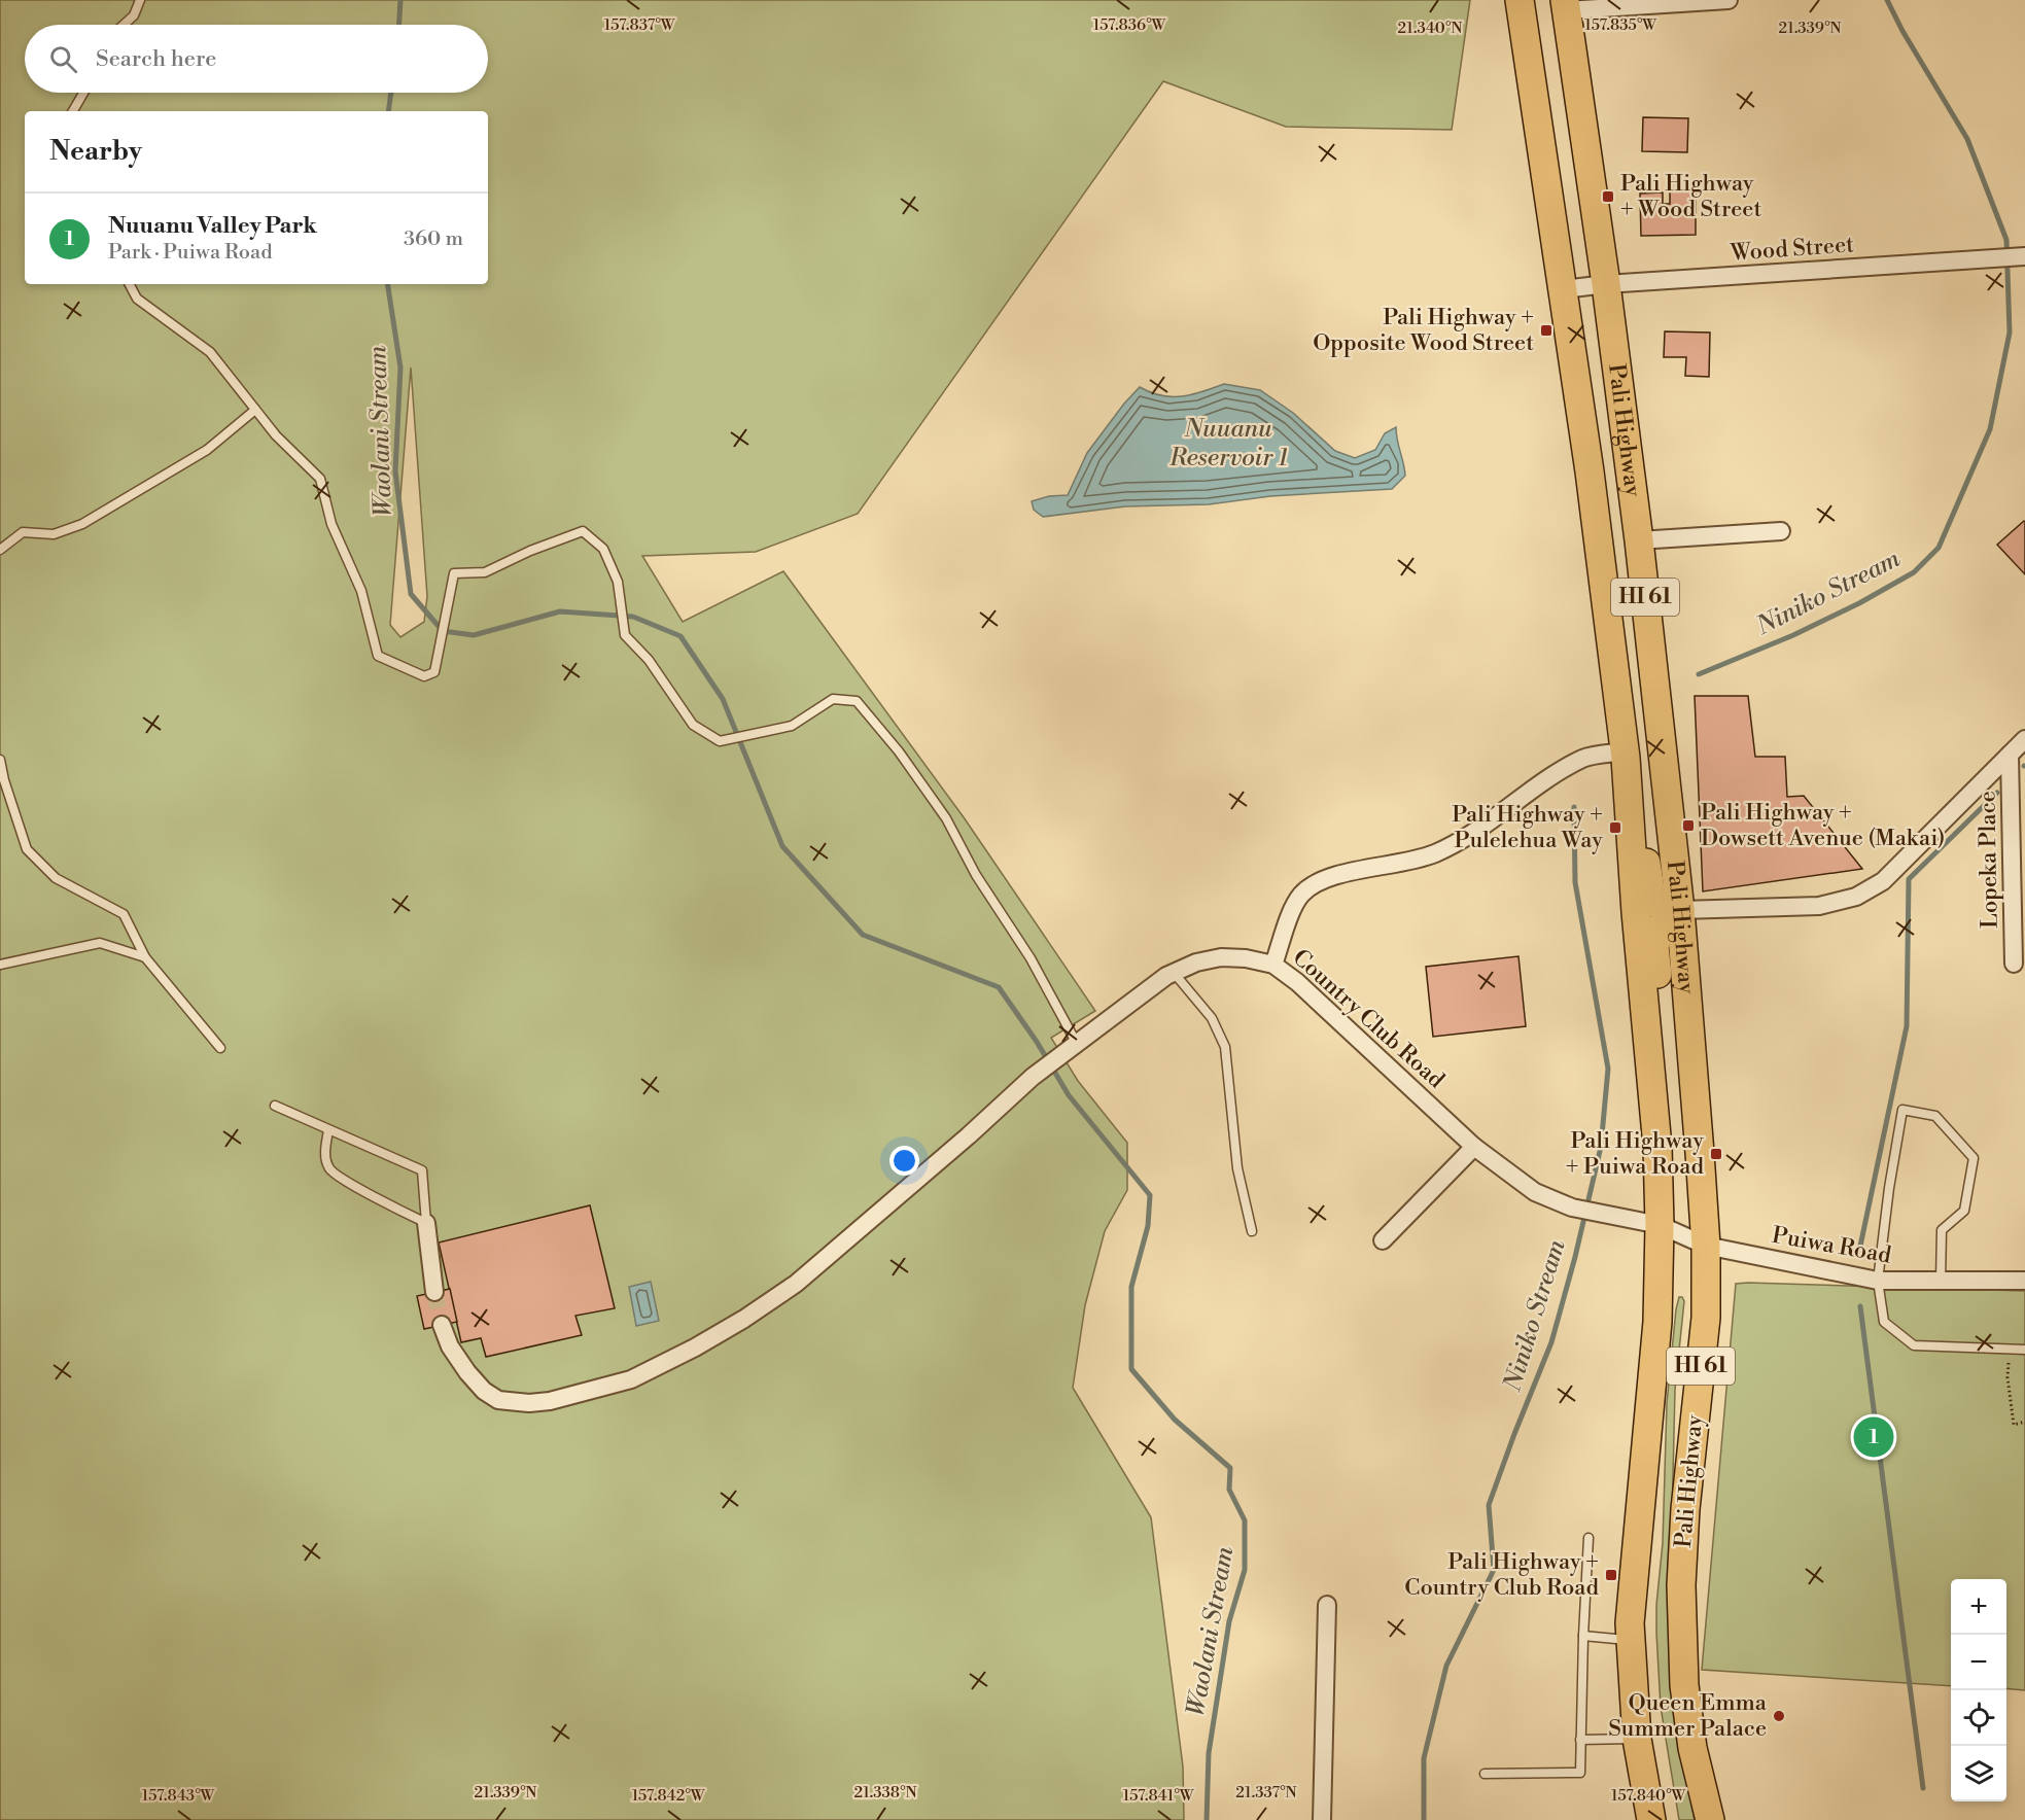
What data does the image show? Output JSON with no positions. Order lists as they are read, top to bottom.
{
  "streets": {
    "highway": ["Pali Highway", "HI 61"],
    "street": [
      "Wood Street",
      "Lopeka Place",
      "Country Club Road",
      "Puiwa Road"
    ]
  },
  "crossings": [
    ["Wood Street", "Pali Highway"],
    ["Pali Highway", "Country Club Road"],
    ["Pali Highway", "Puiwa Road"],
    ["Country Club Road", "Puiwa Road"]
  ],
  "water": ["Nuuanu Reservoir 1", "Waolani Stream", "Niniko Stream"],
  "places": {
    "transit": [
      "Pali Highway + Wood Street",
      "Pali Highway + Opposite Wood Street",
      "Pali Highway + Dowsett Avenue (Makai)",
      "Pali Highway + Pulelehua Way",
      "Pali Highway + Puiwa Road",
      "Pali Highway + Country Club Road"
    ],
    "other": ["Queen Emma Summer Palace"]
  },
  "page": {
    "search": "Search here",
    "heading": "Nearby",
    "list": [
      {
        "mark": "1",
        "name": "Nuuanu Valley Park",
        "note": "Park · Puiwa Road",
        "value": "360 m"
      }
    ],
    "pins": "1",
    "map_buttons": ["+", "−"]
  },
  "coordinates": [
    "157.835°W",
    "157.837°W",
    "157.836°W",
    "21.340°N",
    "21.339°N",
    "21.338°N",
    "21.337°N",
    "157.843°W",
    "157.842°W",
    "157.841°W",
    "157.840°W"
  ]
}
